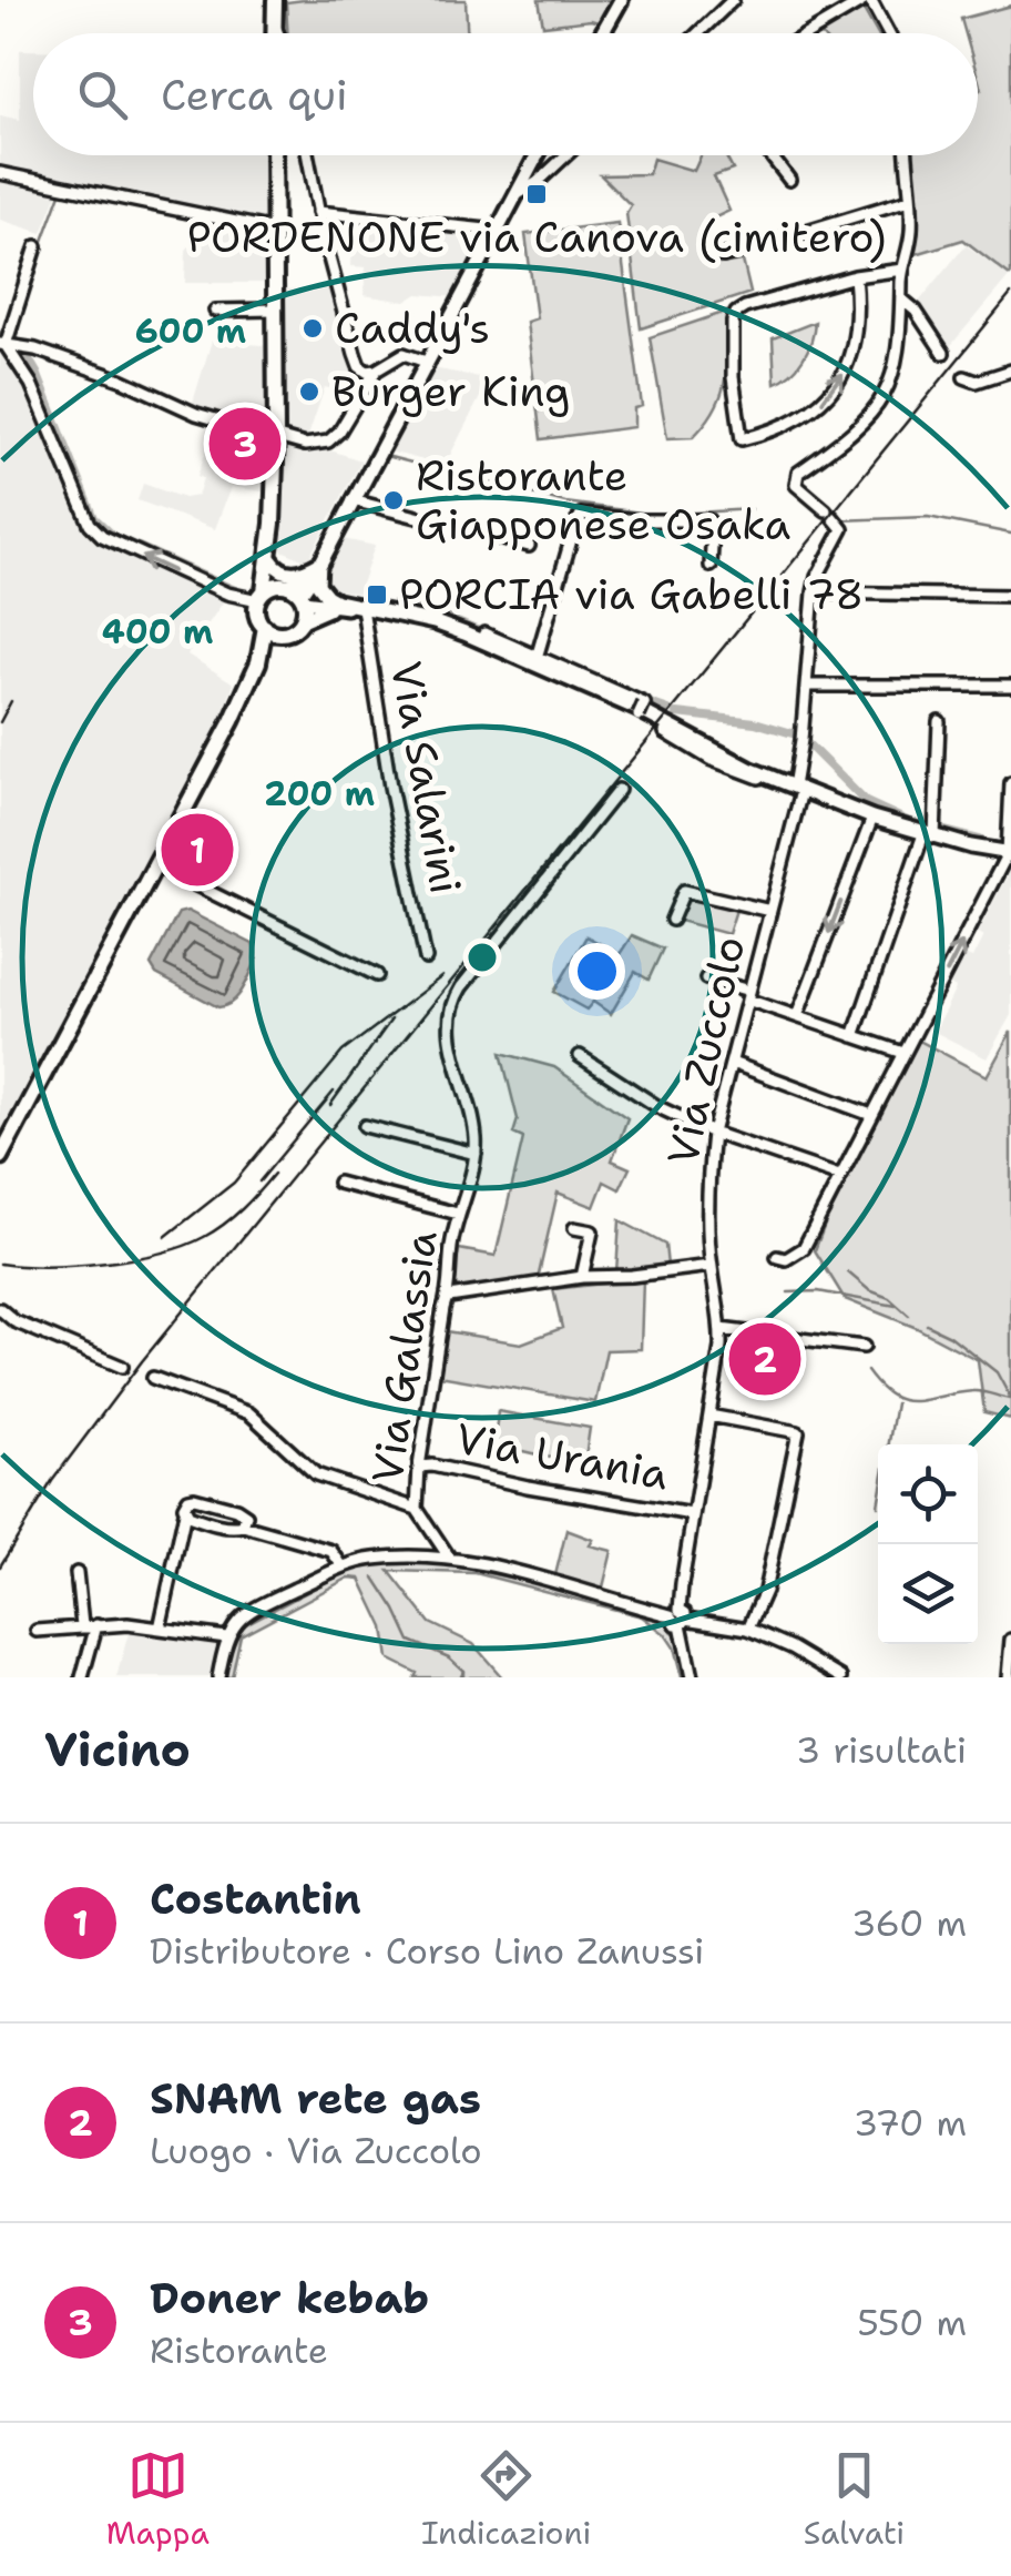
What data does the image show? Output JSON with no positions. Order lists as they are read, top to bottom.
{
  "streets": {
    "street": [
      "Via Salarini",
      "Via Zuccolo",
      "Via Galassia",
      "Via Urania"
    ]
  },
  "crossings": [
    ["Via Zuccolo", "Via Urania"],
    ["Via Galassia", "Via Urania"]
  ],
  "places": {
    "transit": ["PORDENONE via Canova (cimitero)", "PORCIA via Gabelli 78"],
    "other": ["Caddy's", "Burger King", "Ristorante Giapponese Osaka"]
  },
  "page": {
    "search": "Cerca qui",
    "pins": ["3", "1", "2"],
    "heading": ["Vicino", "3 risultati"],
    "list": [
      {
        "mark": "1",
        "name": "Costantin",
        "note": "Distributore · Corso Lino Zanussi",
        "value": "360 m"
      },
      {
        "mark": "2",
        "name": "SNAM rete gas",
        "note": "Luogo · Via Zuccolo",
        "value": "370 m"
      },
      {
        "mark": "3",
        "name": "Doner kebab",
        "note": "Ristorante",
        "value": "550 m"
      }
    ],
    "nav": ["Mappa", "Indicazioni", "Salvati"]
  },
  "rings": ["600 m", "400 m", "200 m"]
}
